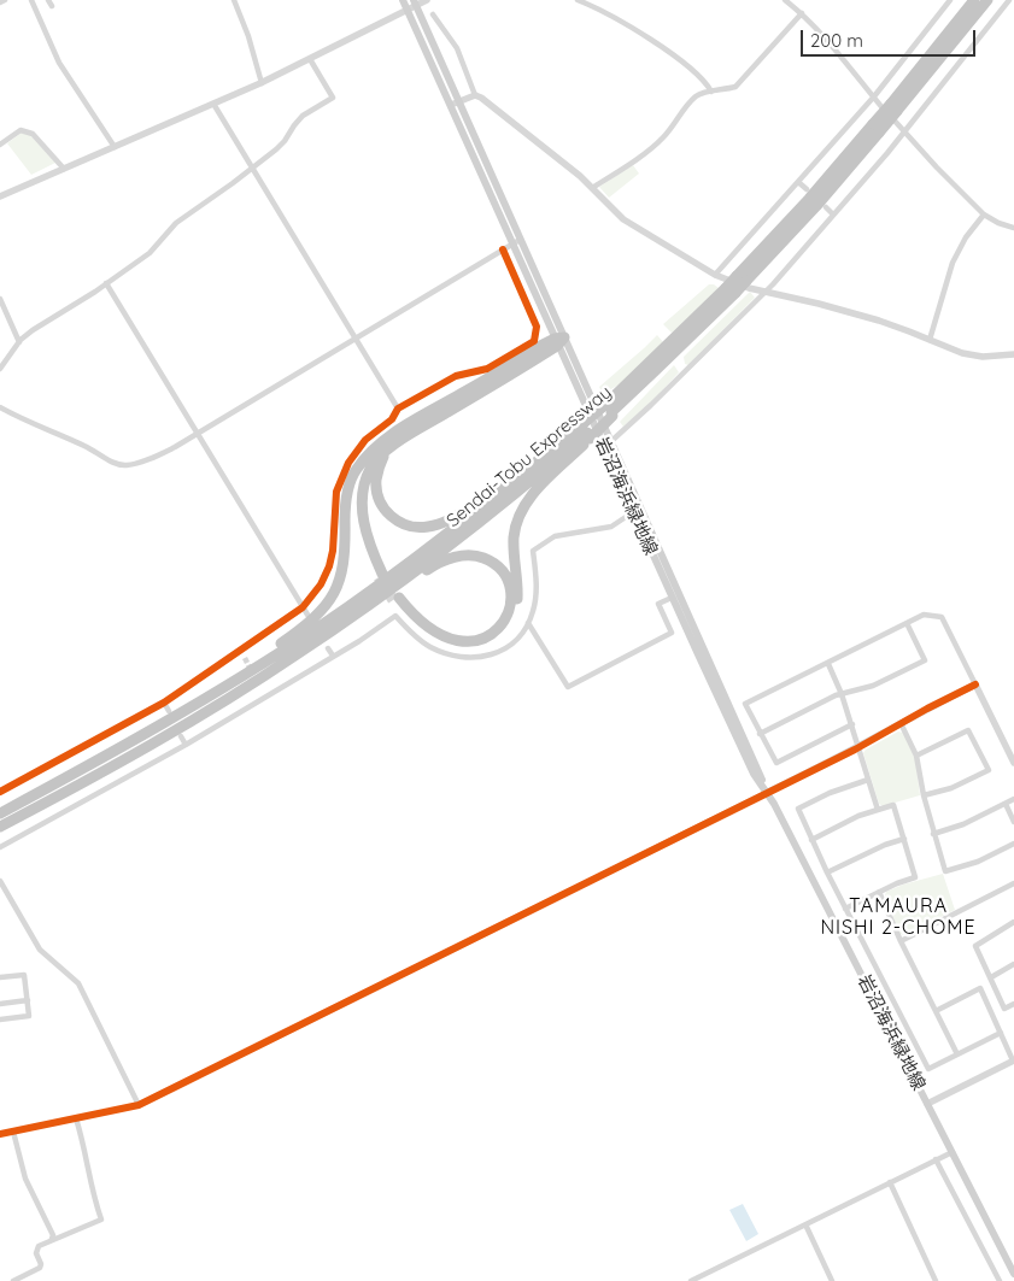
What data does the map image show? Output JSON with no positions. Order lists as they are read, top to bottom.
{
  "streets": {
    "highway": ["Sendai-Tobu Expressway"],
    "main road": ["岩沼海浜緑地線"]
  },
  "districts": ["TAMAURA NISHI 2-CHOME"],
  "scale_bar": "200 m"
}
